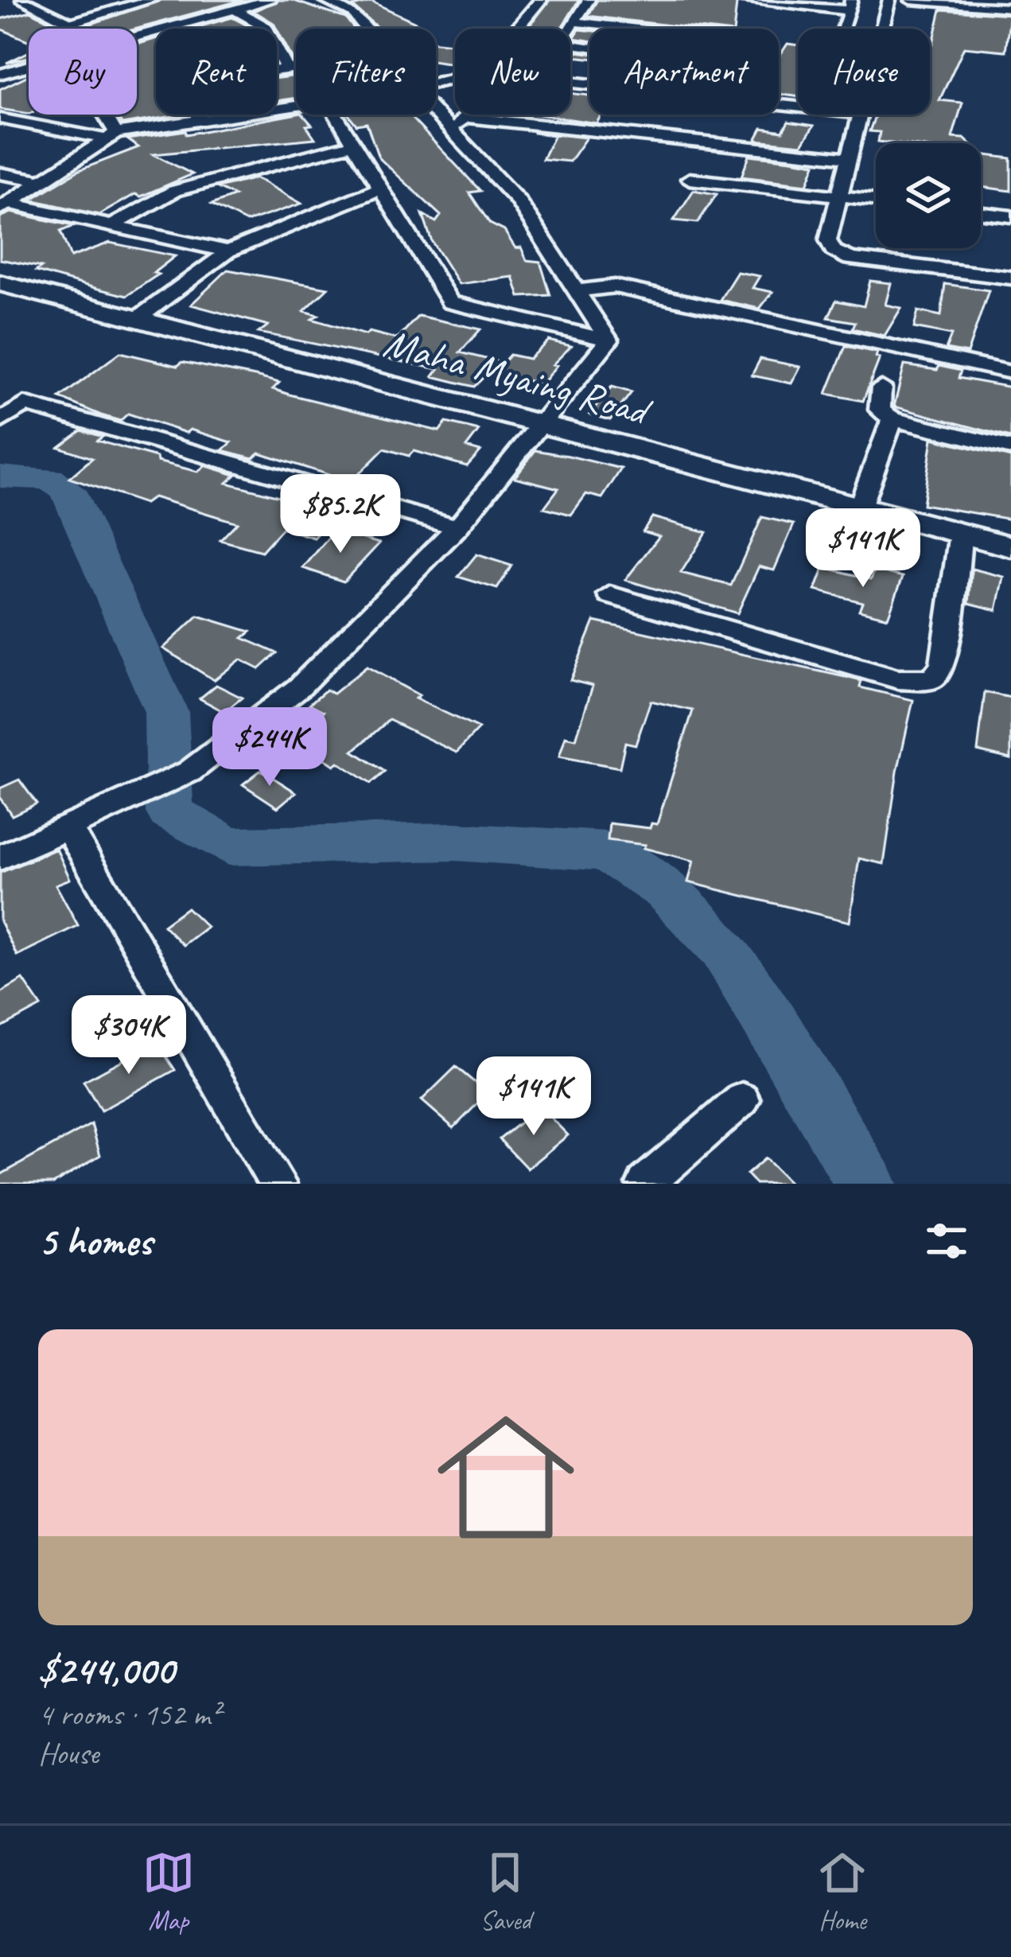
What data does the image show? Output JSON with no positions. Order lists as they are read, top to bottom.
{
  "streets": {
    "street": ["Maha Myaing Road"]
  },
  "page": {
    "chip": [
      "Buy",
      "Rent",
      "Filters",
      "New",
      "Apartment",
      "House"
    ],
    "price": [
      "$85.2K",
      "$141K",
      "$244K",
      "$304K",
      "$141K"
    ],
    "heading": "5 homes",
    "list": [
      {
        "name": "$244,000",
        "note": "4 rooms · 152 m² · House"
      }
    ],
    "tabs": ["Map", "Saved", "Home"]
  }
}
